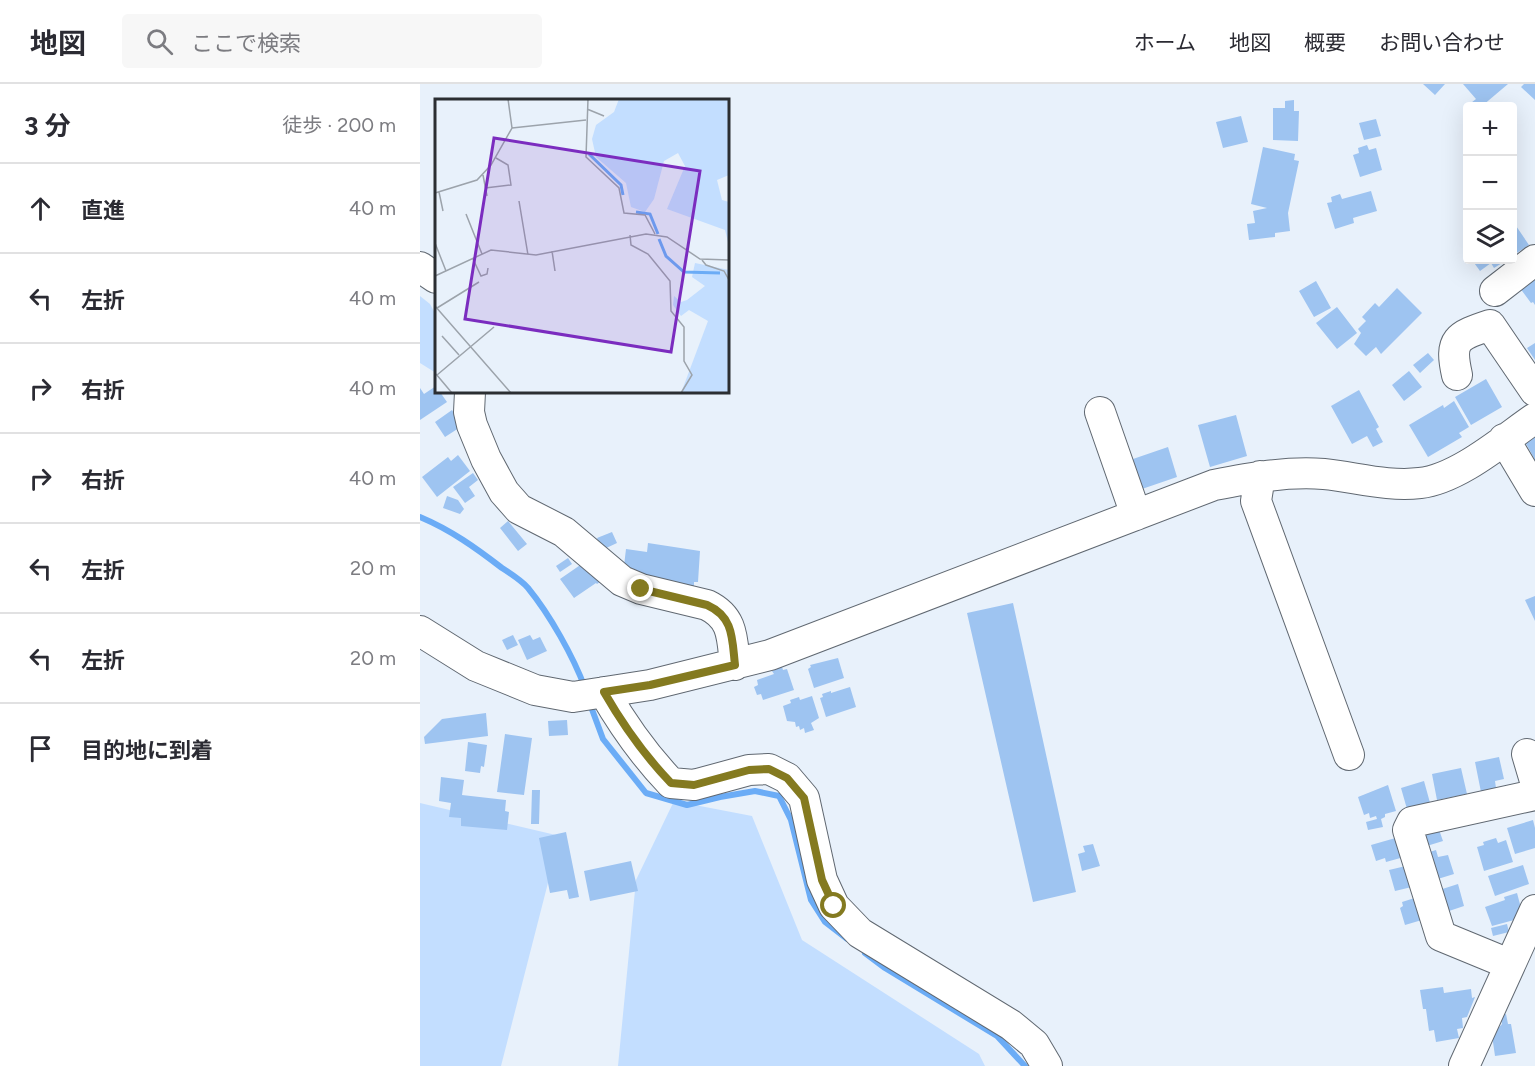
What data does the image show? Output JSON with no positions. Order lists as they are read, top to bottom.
{
  "page": {
    "header": "地図",
    "search": "ここで検索",
    "nav": [
      "ホーム",
      "地図",
      "概要",
      "お問い合わせ"
    ],
    "heading": ["3 分", "徒歩 · 200 m"],
    "map_buttons": ["+", "−"],
    "list": [
      ["直進", "40 m"],
      ["左折", "40 m"],
      ["右折", "40 m"],
      ["右折", "40 m"],
      ["左折", "20 m"],
      ["左折", "20 m"],
      "目的地に到着"
    ]
  }
}
